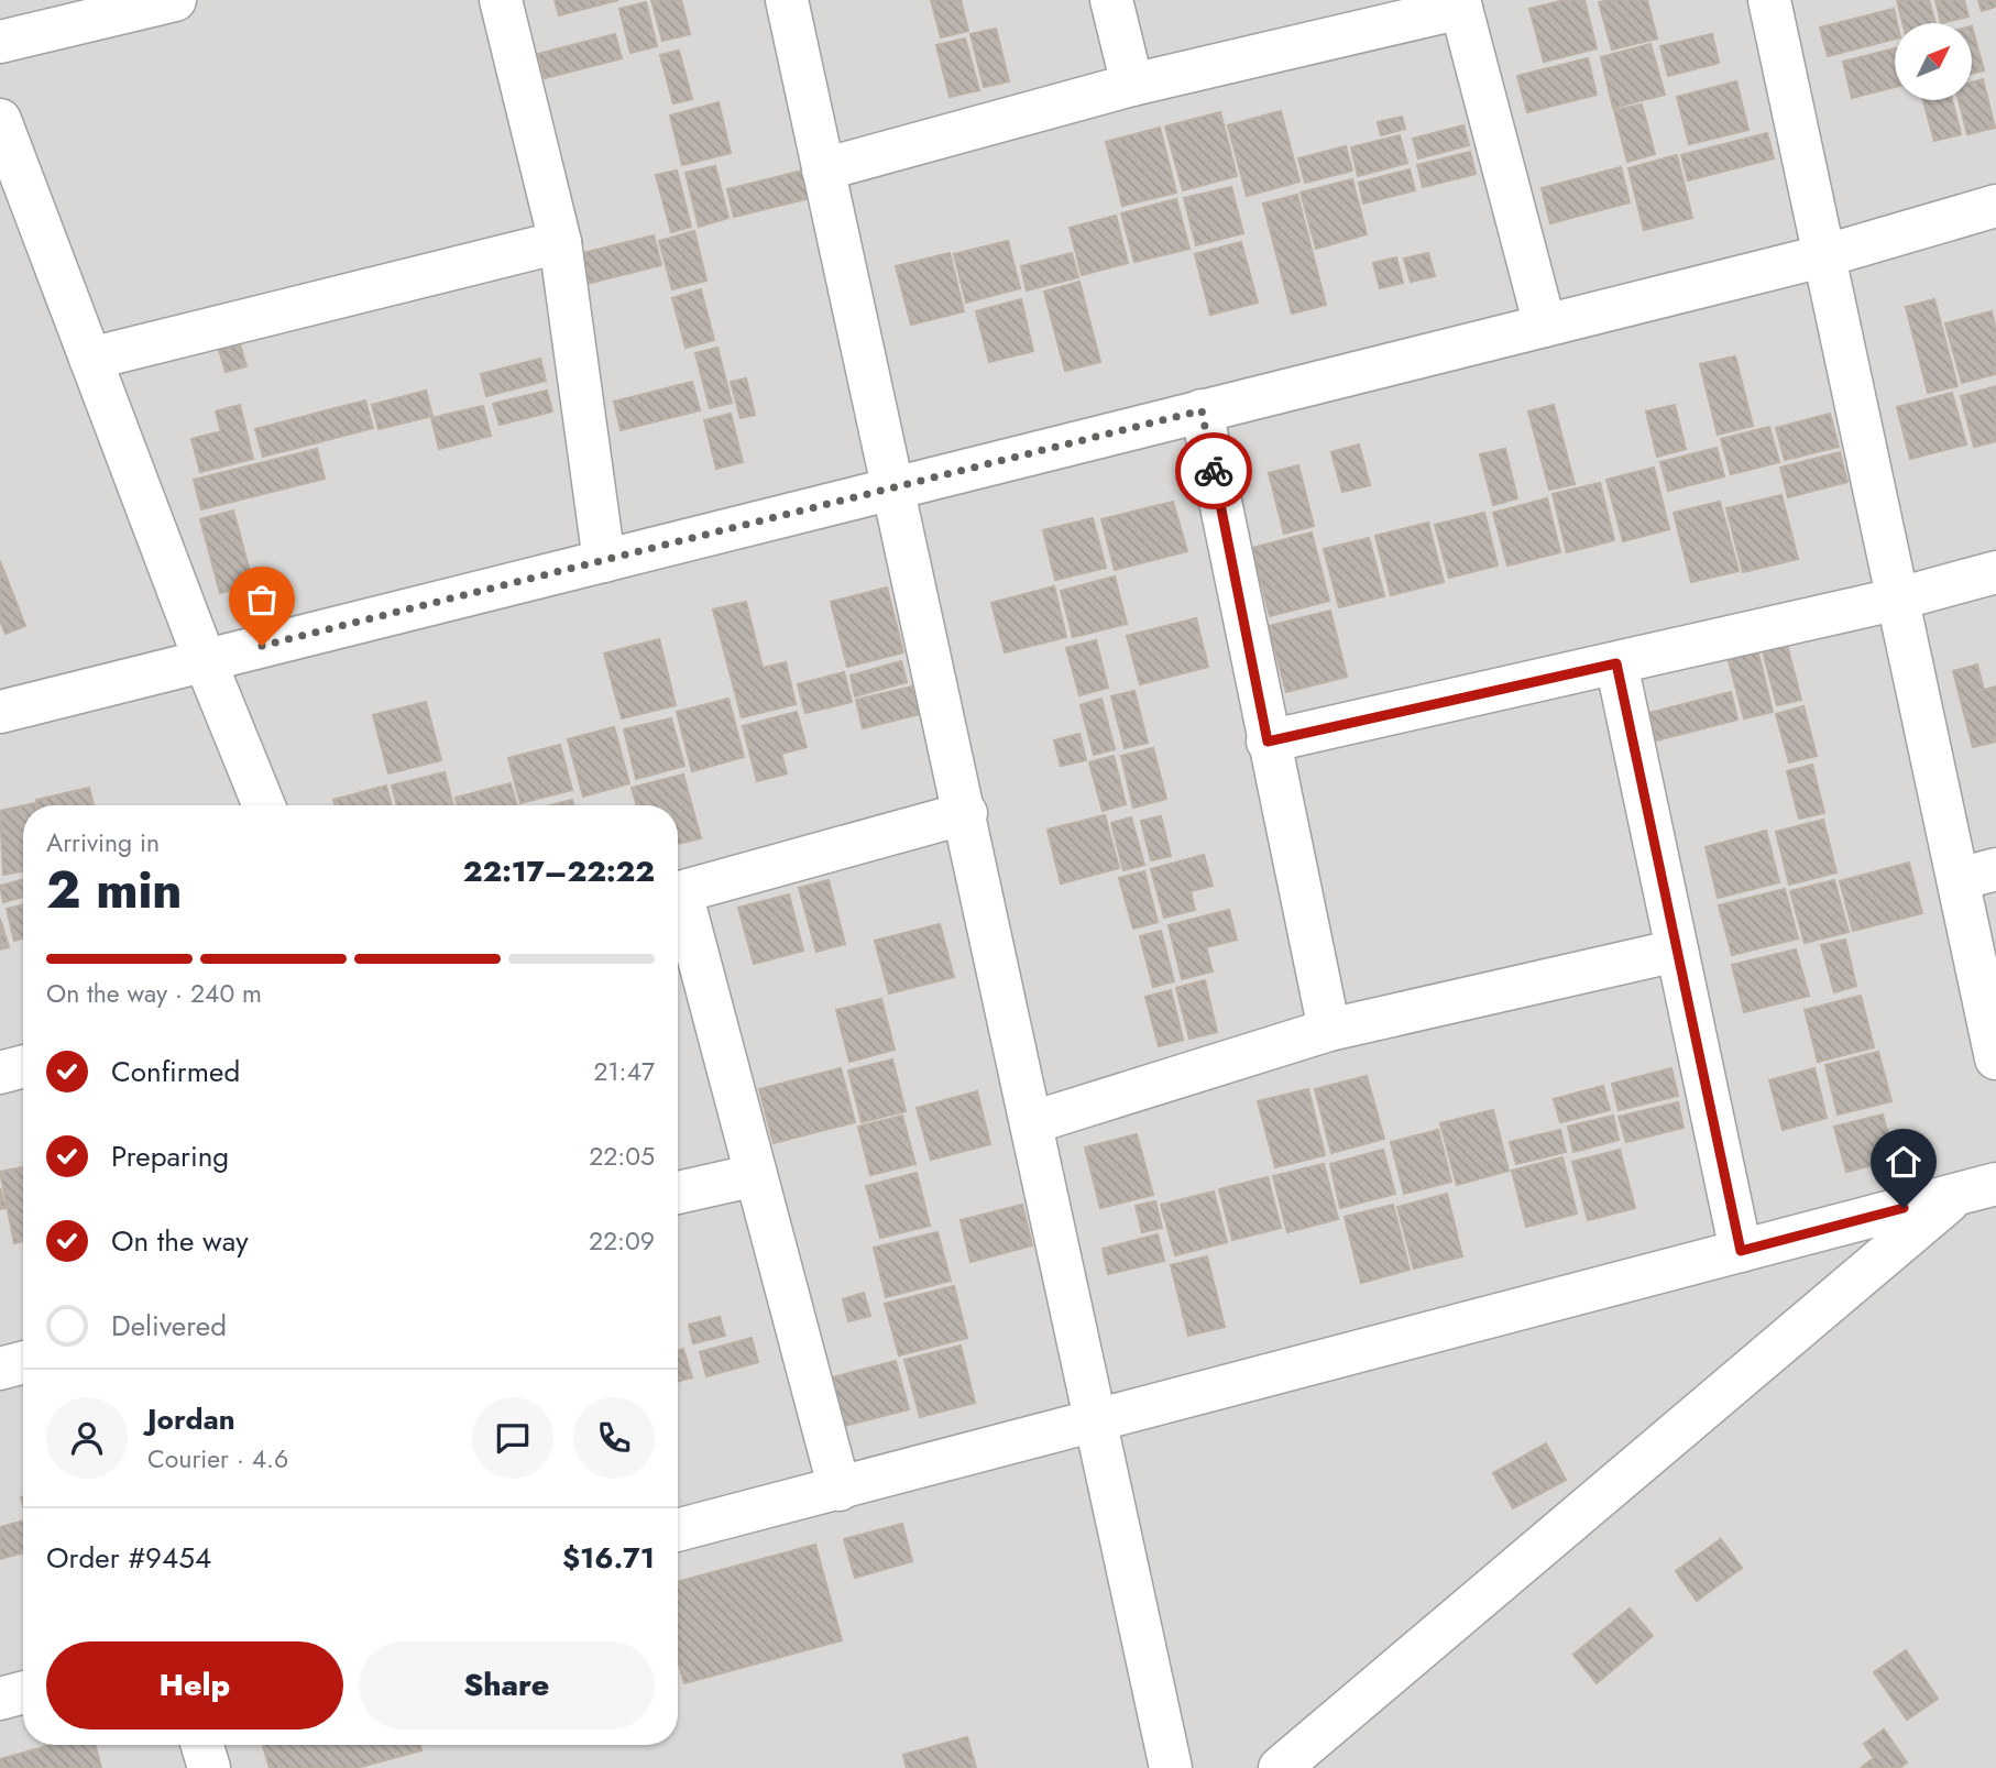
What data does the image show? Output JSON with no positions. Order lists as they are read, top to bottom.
{
  "north": "top right",
  "page": {
    "heading": ["2 min", "Arriving in", "22:17–22:22"],
    "panel": [
      "Jordan",
      "Courier · 4.6",
      "Order #9454",
      "$16.71"
    ],
    "bar": "On the way · 240 m",
    "list": [
      ["Confirmed", "21:47"],
      ["Preparing", "22:05"],
      ["On the way", "22:09"],
      "Delivered"
    ],
    "buttons": ["Help", "Share"]
  }
}
